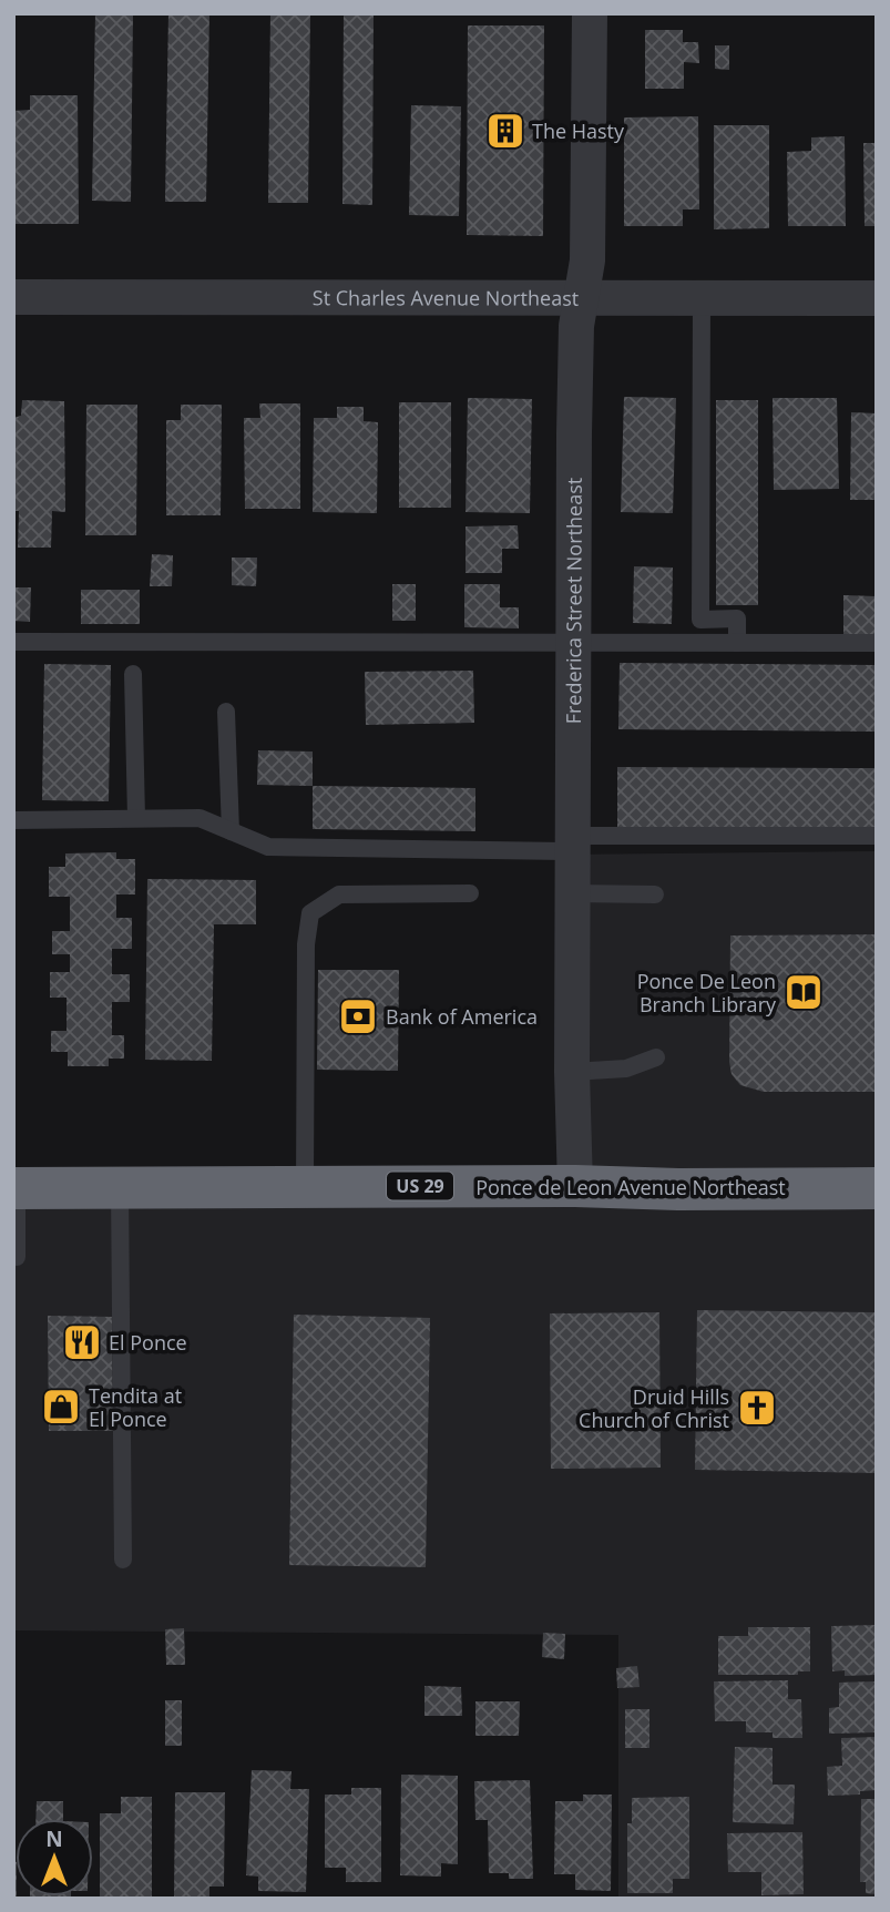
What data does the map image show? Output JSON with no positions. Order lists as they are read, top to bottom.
{
  "streets": {
    "highway": ["US 29", "Ponce de Leon Avenue Northeast"],
    "street": ["St Charles Avenue Northeast", "Frederica Street Northeast"]
  },
  "crossings": [
    ["St Charles Avenue Northeast", "Frederica Street Northeast"],
    ["Frederica Street Northeast", "Ponce de Leon Avenue Northeast"]
  ],
  "places": {
    "building": ["The Hasty"],
    "library": ["Ponce De Leon Branch Library"],
    "bank": ["Bank of America"],
    "restaurant": ["El Ponce"],
    "shop": ["Tendita at El Ponce"],
    "church": ["Druid Hills Church of Christ"]
  },
  "north": "top"
}
